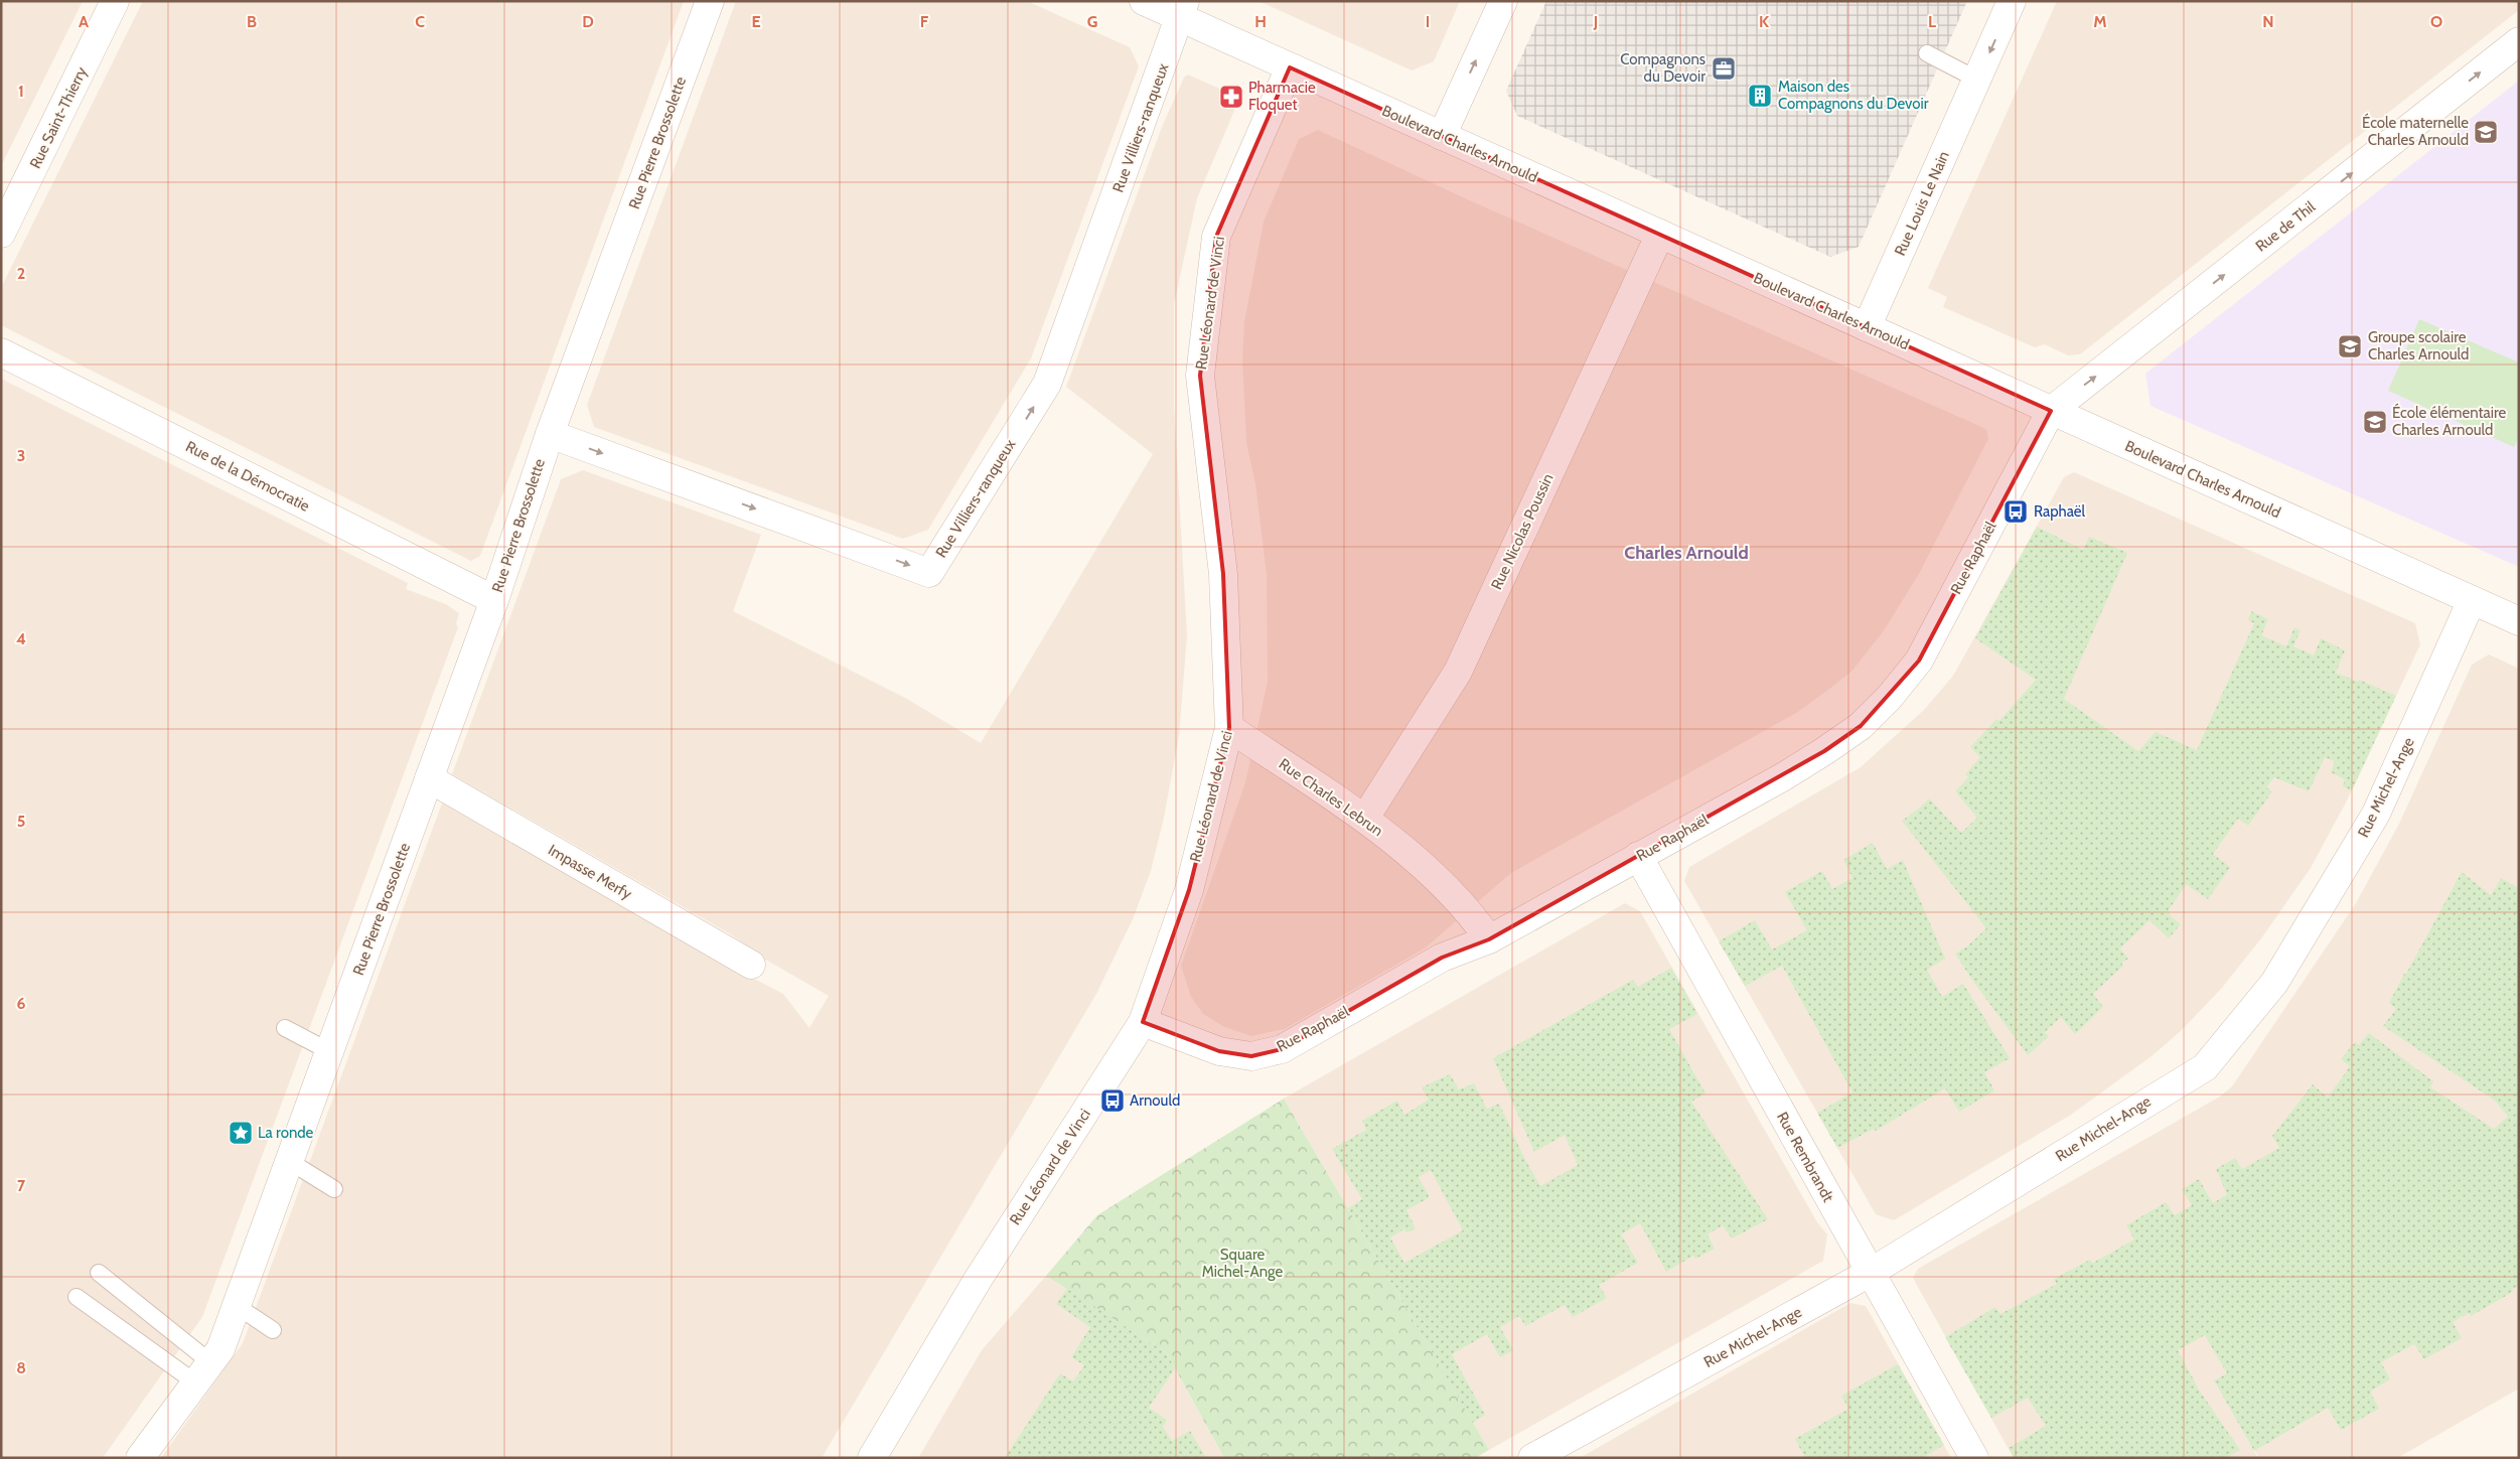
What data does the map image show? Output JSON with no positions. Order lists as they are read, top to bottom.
{
  "streets": {
    "street": [
      "Rue Saint-Thierry",
      "Rue Villiers-ranqueux",
      "Rue Pierre Brossolette",
      "Boulevard Charles Arnould",
      "Rue Louis Le Nain",
      "Rue de Thil",
      "Rue Léonard de Vinci",
      "Rue de la Démocratie",
      "Rue Nicolas Poussin",
      "Rue Raphaël",
      "Rue Michel-Ange",
      "Rue Charles Lebrun",
      "Impasse Merfy",
      "Rue Rembrandt"
    ]
  },
  "crossings": [
    ["Rue Villiers-ranqueux", "Rue Pierre Brossolette"],
    ["Rue Villiers-ranqueux", "Boulevard Charles Arnould"],
    ["Rue Pierre Brossolette", "Rue de la Démocratie"],
    ["Rue Pierre Brossolette", "Impasse Merfy"],
    ["Boulevard Charles Arnould", "Rue Louis Le Nain"],
    ["Boulevard Charles Arnould", "Rue de Thil"],
    ["Boulevard Charles Arnould", "Rue Léonard de Vinci"],
    ["Boulevard Charles Arnould", "Rue Nicolas Poussin"],
    ["Boulevard Charles Arnould", "Rue Raphaël"],
    ["Boulevard Charles Arnould", "Rue Michel-Ange"],
    ["Rue de Thil", "Rue Raphaël"],
    ["Rue Léonard de Vinci", "Rue Raphaël"],
    ["Rue Léonard de Vinci", "Rue Charles Lebrun"],
    ["Rue Nicolas Poussin", "Rue Charles Lebrun"],
    ["Rue Raphaël", "Rue Charles Lebrun"],
    ["Rue Raphaël", "Rue Rembrandt"],
    ["Rue Michel-Ange", "Rue Rembrandt"]
  ],
  "one_way": ["Rue de Thil"],
  "districts": ["Charles Arnould"],
  "parks": ["Square Michel-Ange"],
  "places": {
    "office": ["Compagnons du Devoir"],
    "building": ["Maison des Compagnons du Devoir"],
    "pharmacy": ["Pharmacie Floquet"],
    "school or university": ["École maternelle Charles Arnould", "Groupe scolaire Charles Arnould", "École élémentaire Charles Arnould"],
    "bus stop": ["Raphaël", "Arnould"],
    "place": ["La ronde"]
  },
  "grid": {
    "columns": [
      "A",
      "B",
      "C",
      "D",
      "E",
      "F",
      "G",
      "H",
      "I",
      "J",
      "K",
      "L",
      "M",
      "N",
      "O"
    ],
    "rows": [
      "1",
      "2",
      "3",
      "4",
      "5",
      "6",
      "7",
      "8"
    ]
  }
}
